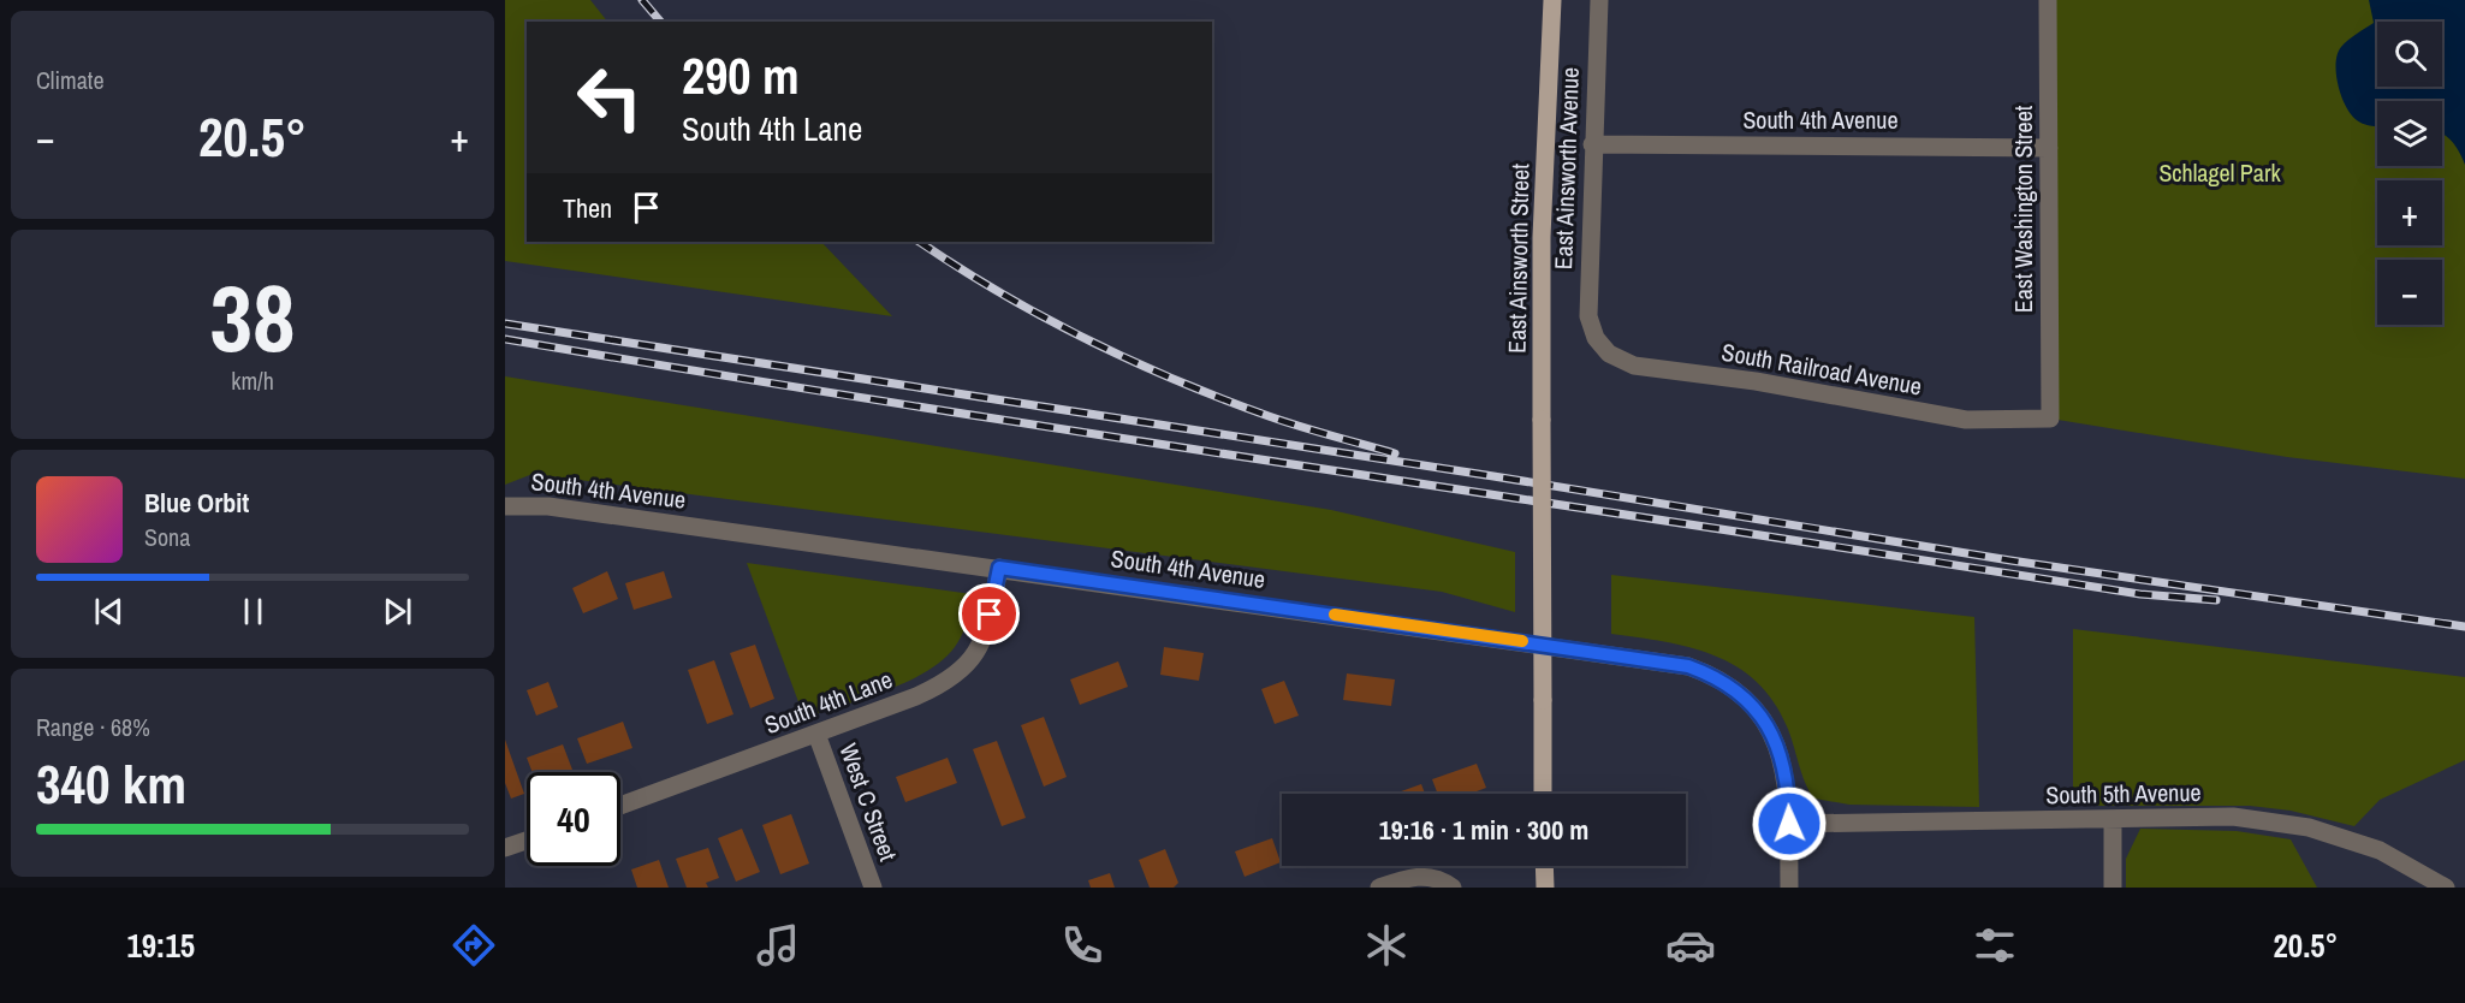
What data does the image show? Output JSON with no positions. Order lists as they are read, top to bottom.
{
  "streets": {
    "main road": ["East Ainsworth Street"],
    "street": [
      "South 4th Avenue",
      "East Ainsworth Avenue",
      "East Washington Street",
      "South Railroad Avenue",
      "South 4th Lane",
      "South 5th Avenue",
      "West C Street"
    ]
  },
  "crossings": [
    ["South 4th Avenue", "East Ainsworth Avenue"],
    ["South 4th Avenue", "East Washington Street"],
    ["South 4th Avenue", "South 4th Lane"],
    ["South 4th Avenue", "South 5th Avenue"],
    ["East Ainsworth Avenue", "South Railroad Avenue"],
    ["East Washington Street", "South Railroad Avenue"],
    ["South 4th Lane", "West C Street"]
  ],
  "parks": ["Schlagel Park"],
  "page": {
    "tile": [
      "Climate",
      ["38", "km/h"],
      ["Range · 68%", "340 km"]
    ],
    "map_buttons": ["+", "−"],
    "turn": ["290 m", "South 4th Lane"],
    "heat": ["−", "20.5°", "+"],
    "then": "Then",
    "song": ["Blue Orbit", "Sona"],
    "limit": "40",
    "trip": "19:16 · 1 min · 300 m",
    "tabs": ["19:15", "20.5°"]
  }
}
